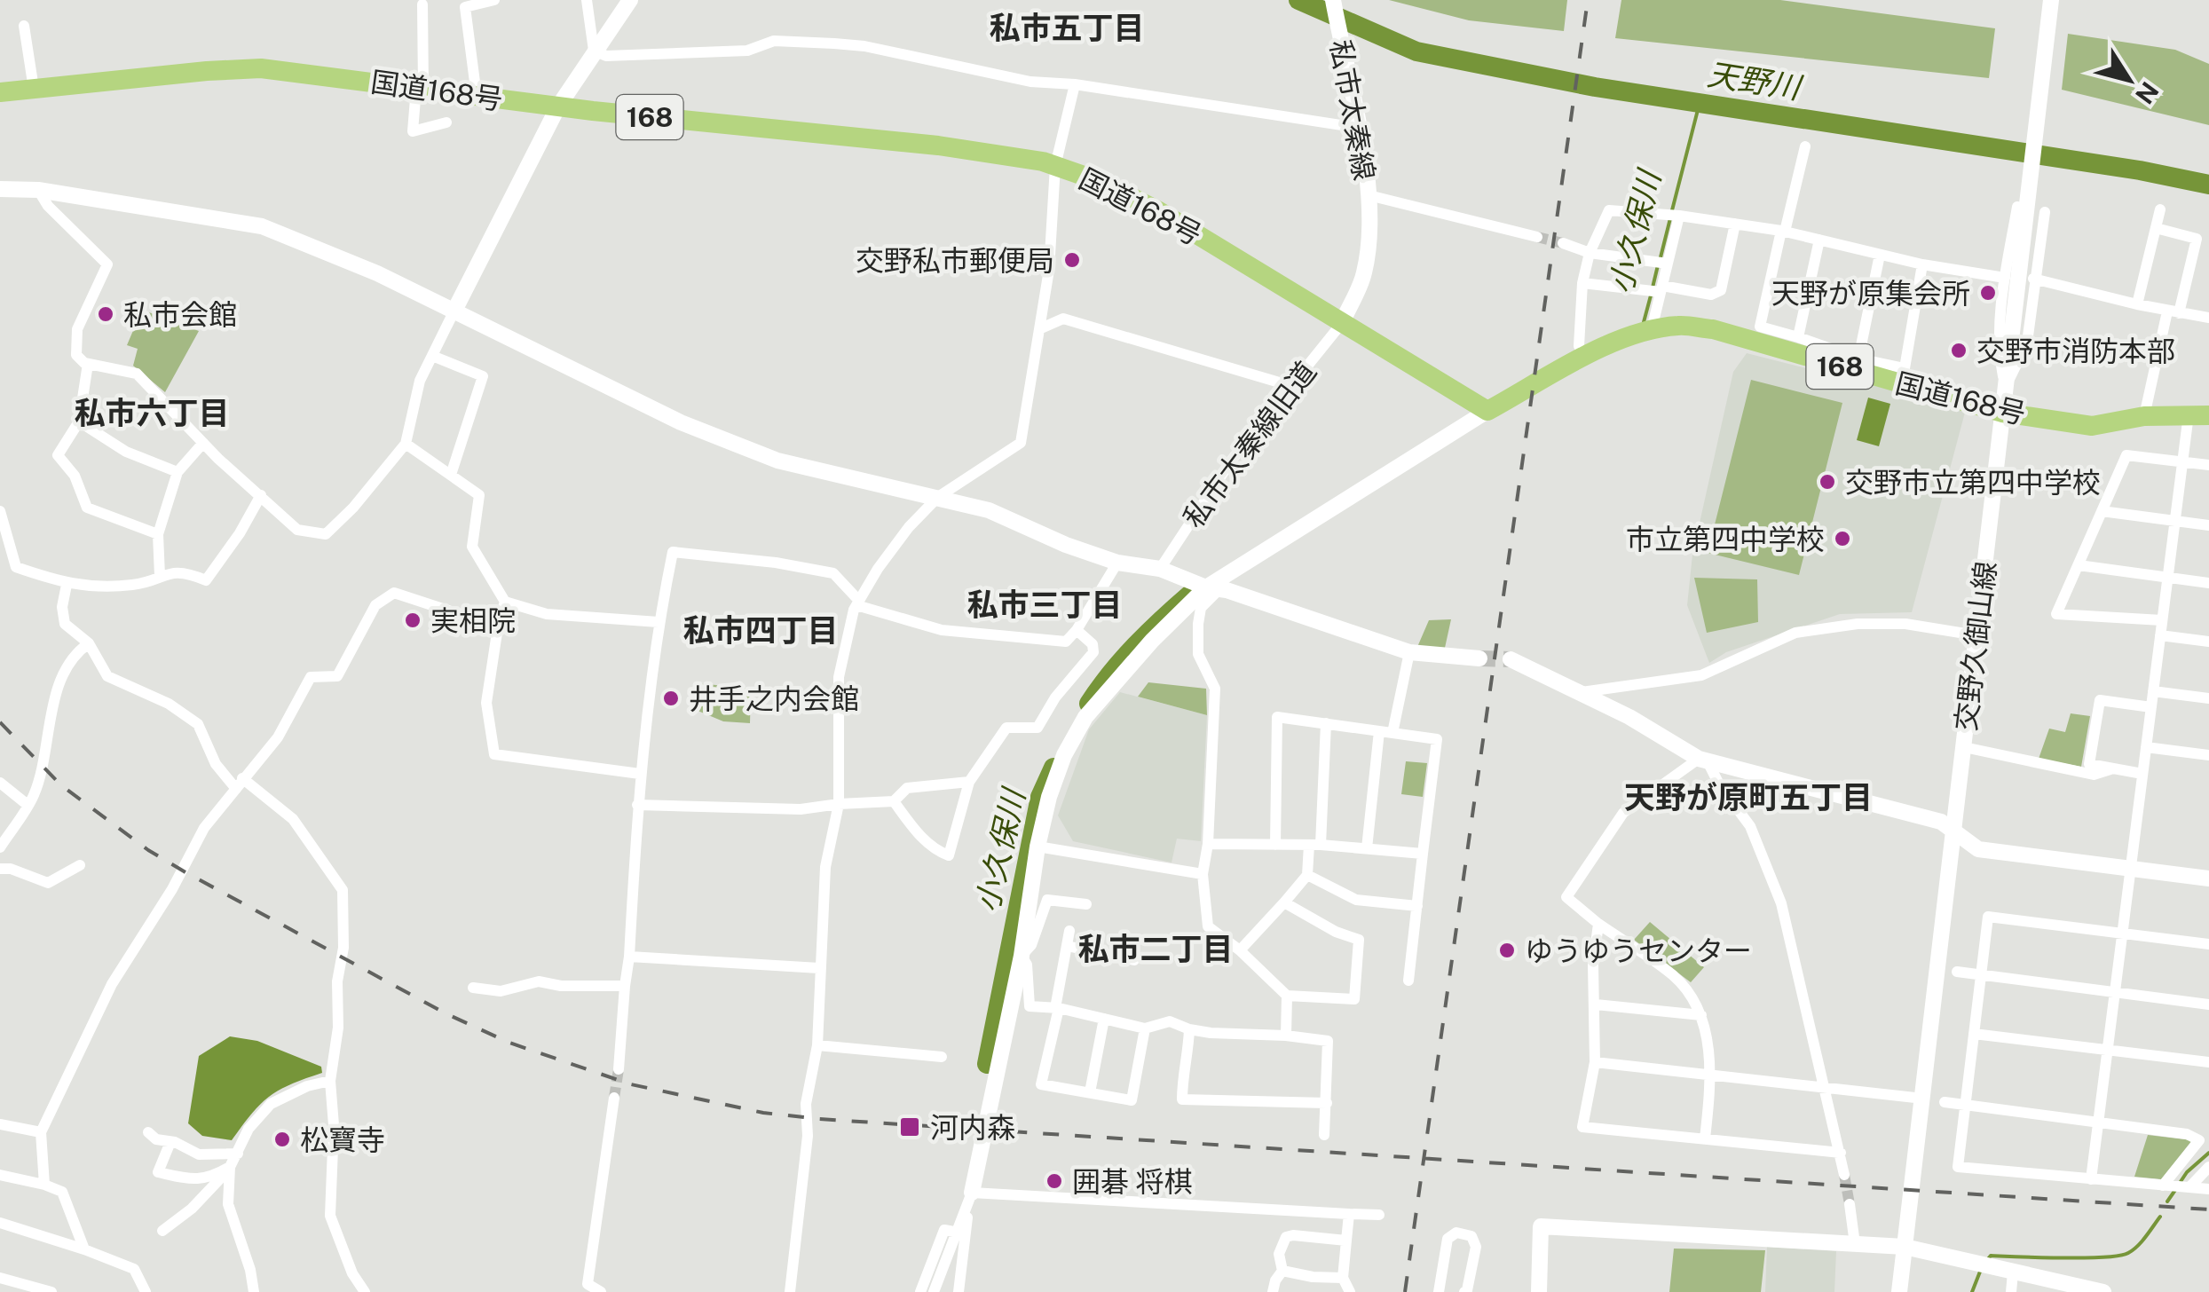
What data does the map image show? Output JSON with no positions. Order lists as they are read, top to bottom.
{
  "streets": {
    "highway": ["国道168号", "168"],
    "street": ["私市太秦線", "私市太秦線旧道", "交野久御山線"]
  },
  "crossings": [
    ["国道168号", "私市太秦線"],
    ["国道168号", "私市太秦線旧道"],
    ["国道168号", "交野久御山線"],
    ["私市太秦線", "私市太秦線旧道"]
  ],
  "districts": [
    "私市五丁目",
    "私市六丁目",
    "私市三丁目",
    "私市四丁目",
    "天野が原町五丁目",
    "私市二丁目"
  ],
  "water": ["天野川", "小久保川"],
  "places": {
    "other": [
      "交野私市郵便局",
      "天野が原集会所",
      "私市会館",
      "交野市消防本部",
      "交野市立第四中学校",
      "市立第四中学校",
      "実相院",
      "井手之内会館",
      "ゆうゆうセンター",
      "松寶寺",
      "囲碁 将棋"
    ],
    "transit": ["河内森"]
  },
  "north": "bottom right"
}
